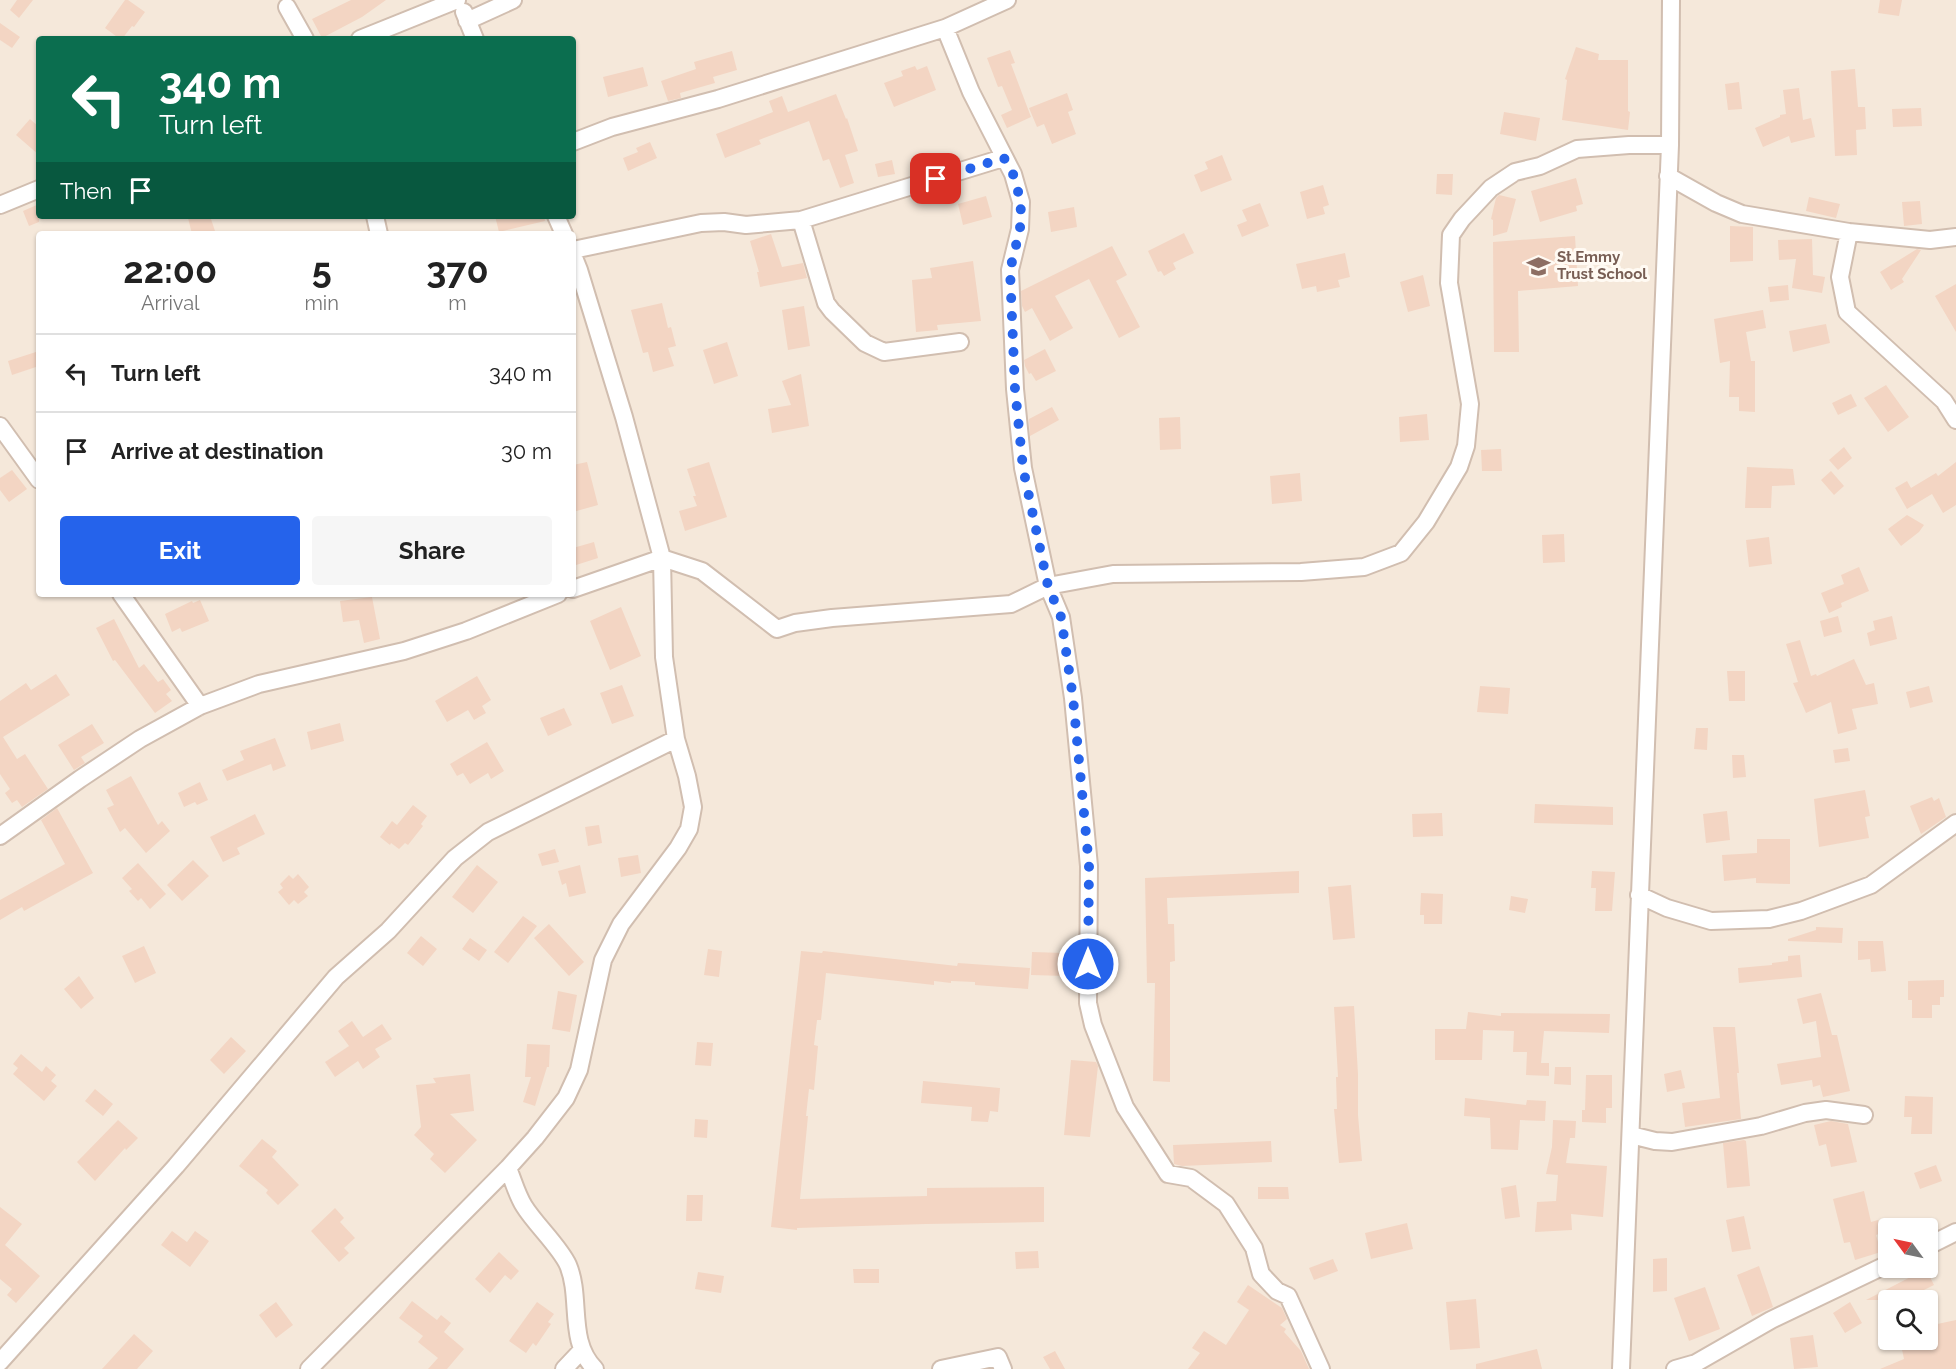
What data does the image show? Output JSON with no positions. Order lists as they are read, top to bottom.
{
  "places": {
    "school or university": ["St.Emmy Trust School"]
  },
  "north": "top left",
  "page": {
    "turn": ["340 m", "Turn left"],
    "then": "Then",
    "eta": [
      "22:00",
      "Arrival",
      "5",
      "min",
      "370",
      "m"
    ],
    "list": [
      {
        "name": "Turn left",
        "value": "340 m"
      },
      {
        "name": "Arrive at destination",
        "value": "30 m"
      }
    ],
    "buttons": ["Exit", "Share"]
  }
}
